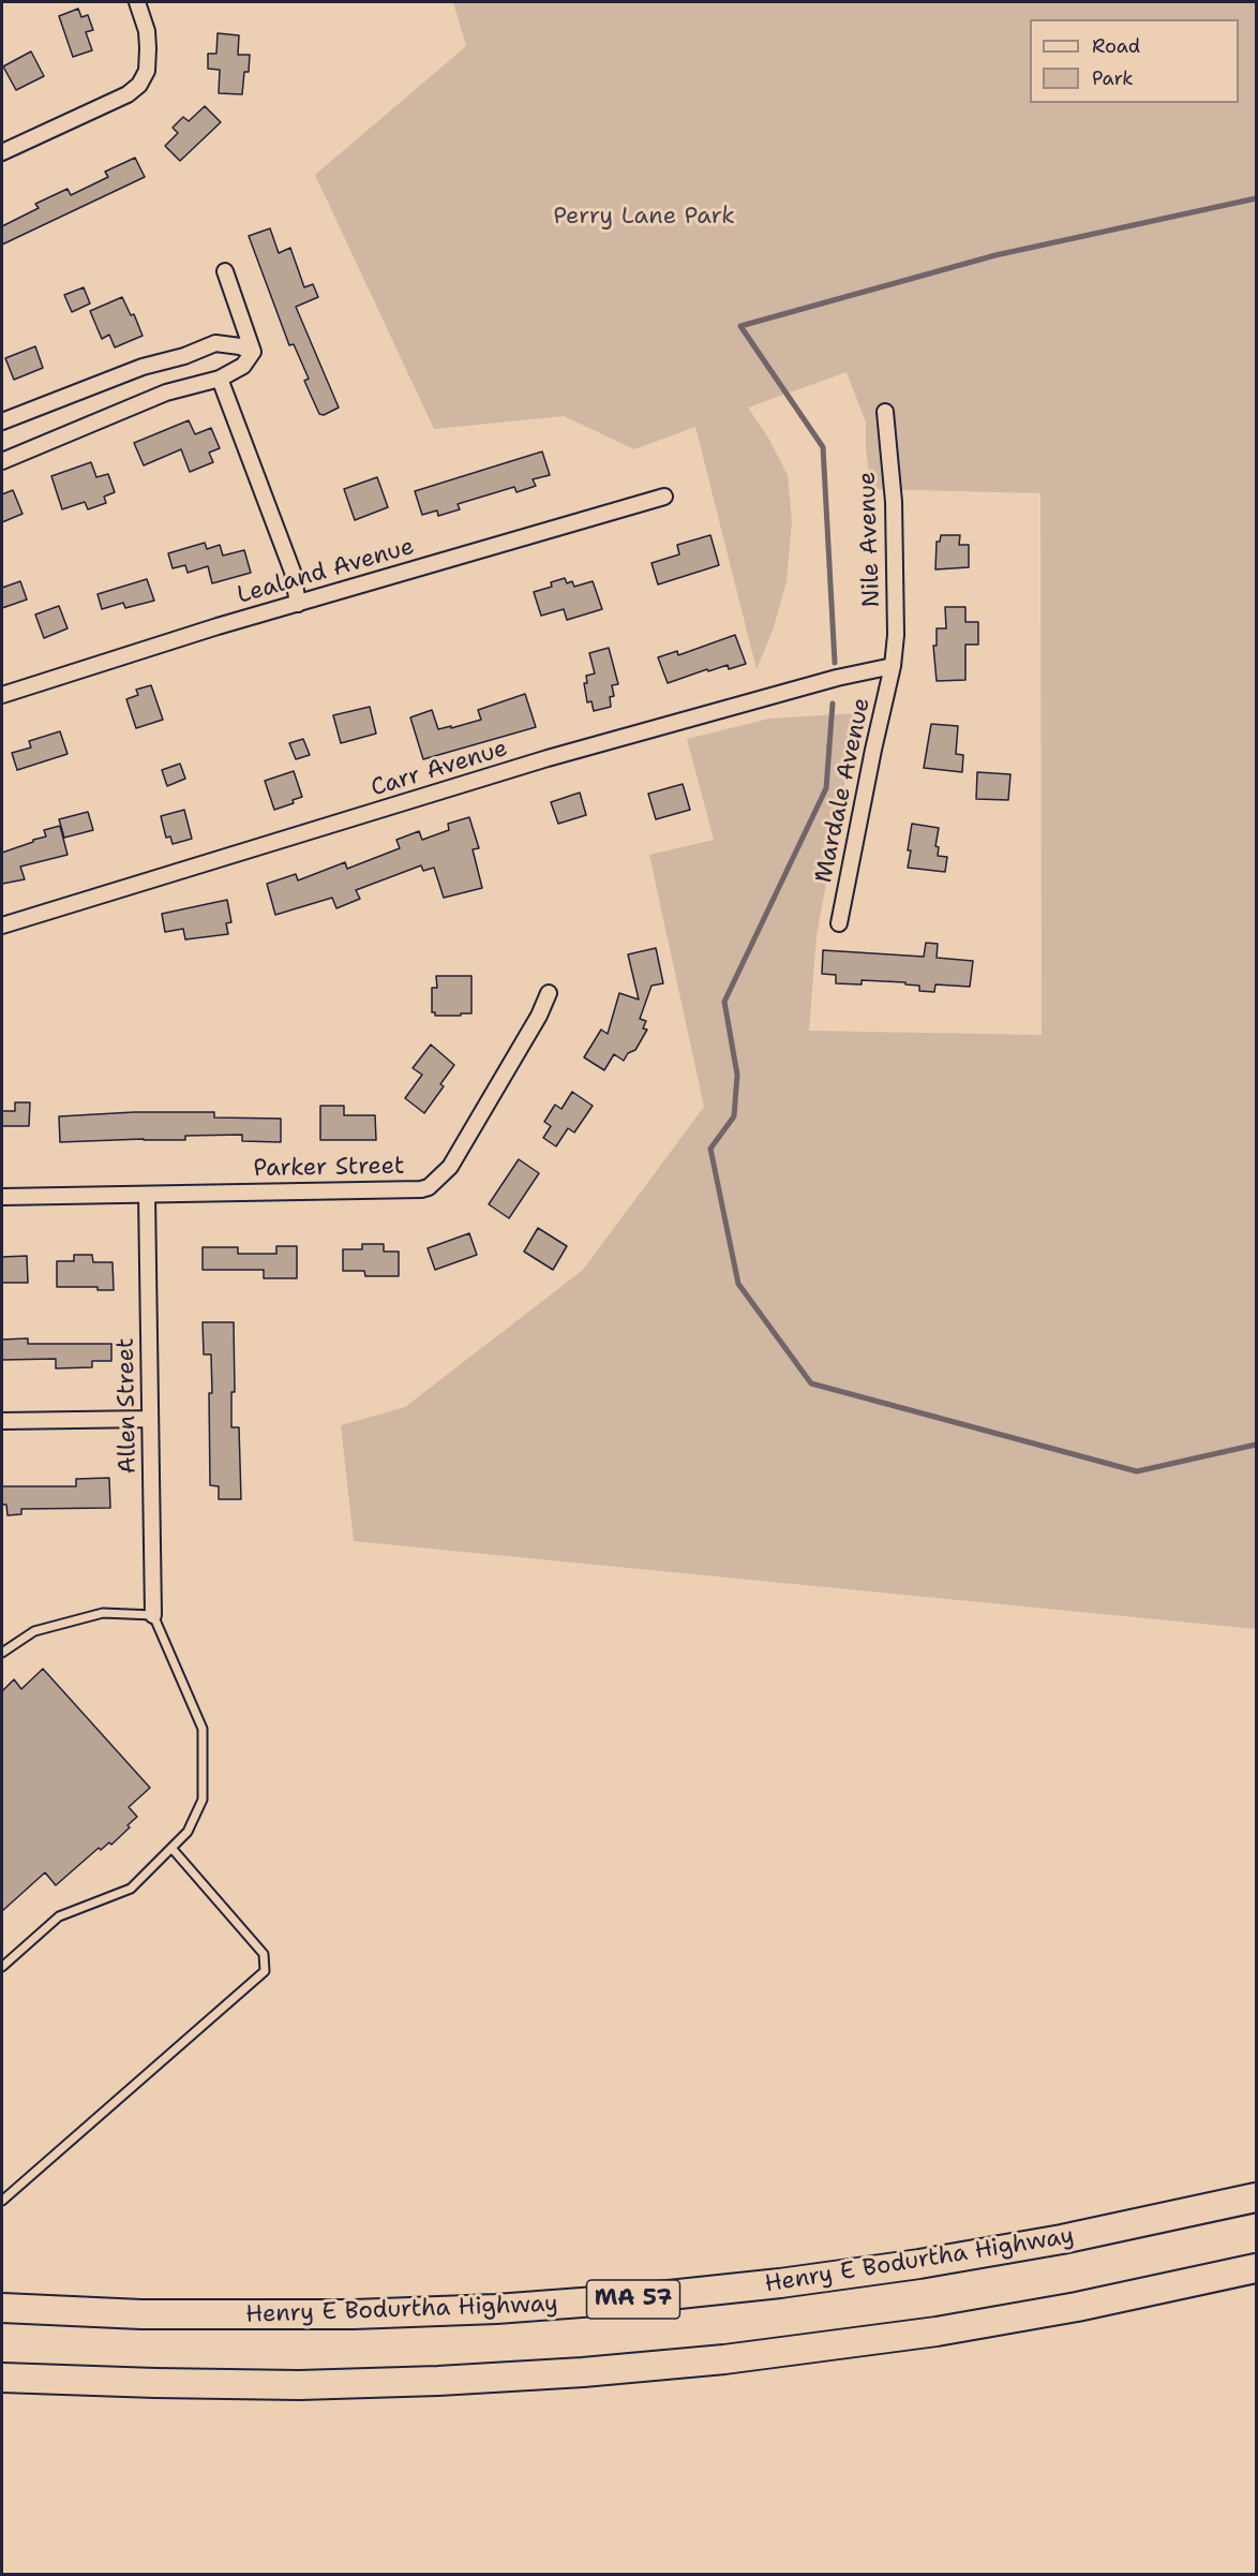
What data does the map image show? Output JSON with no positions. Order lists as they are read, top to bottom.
{
  "streets": {
    "highway": ["Henry E Bodurtha Highway", "MA 57"],
    "street": [
      "Nile Avenue",
      "Lealand Avenue",
      "Carr Avenue",
      "Mardale Avenue",
      "Parker Street",
      "Allen Street"
    ]
  },
  "crossings": [
    ["Nile Avenue", "Carr Avenue"],
    ["Nile Avenue", "Mardale Avenue"],
    ["Carr Avenue", "Mardale Avenue"],
    ["Parker Street", "Allen Street"]
  ],
  "parks": ["Perry Lane Park"],
  "legend": ["Road", "Park"]
}
